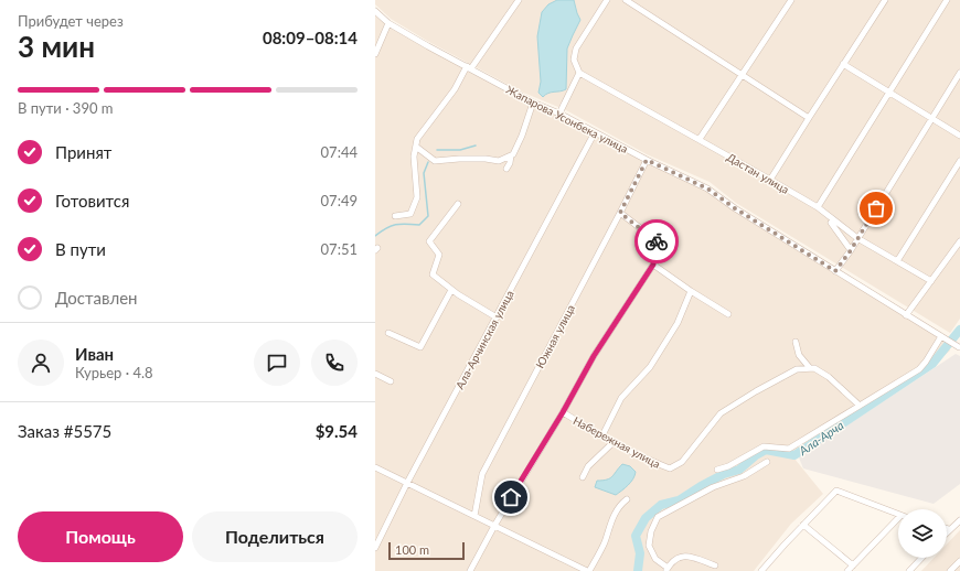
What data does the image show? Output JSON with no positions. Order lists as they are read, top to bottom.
{
  "streets": {
    "street": [
      "Жапарова Усонбека улица",
      "Дастан улица",
      "Южная улица",
      "Ала-Арчинская улица",
      "Набережная улица"
    ]
  },
  "crossings": [
    ["Жапарова Усонбека улица", "Южная улица"],
    ["Жапарова Усонбека улица", "Ала-Арчинская улица"]
  ],
  "water": ["Ала-Арча"],
  "scale_bar": "100 m",
  "page": {
    "heading": ["3 мин", "Прибудет через", "08:09–08:14"],
    "panel": [
      "Иван",
      "Курьер · 4.8",
      "Заказ #5575",
      "$9.54"
    ],
    "bar": "В пути · 390 m",
    "list": [
      ["Принят", "07:44"],
      ["Готовится", "07:49"],
      ["В пути", "07:51"],
      "Доставлен"
    ],
    "buttons": ["Помощь", "Поделиться"],
    "scale": "100 m"
  }
}
